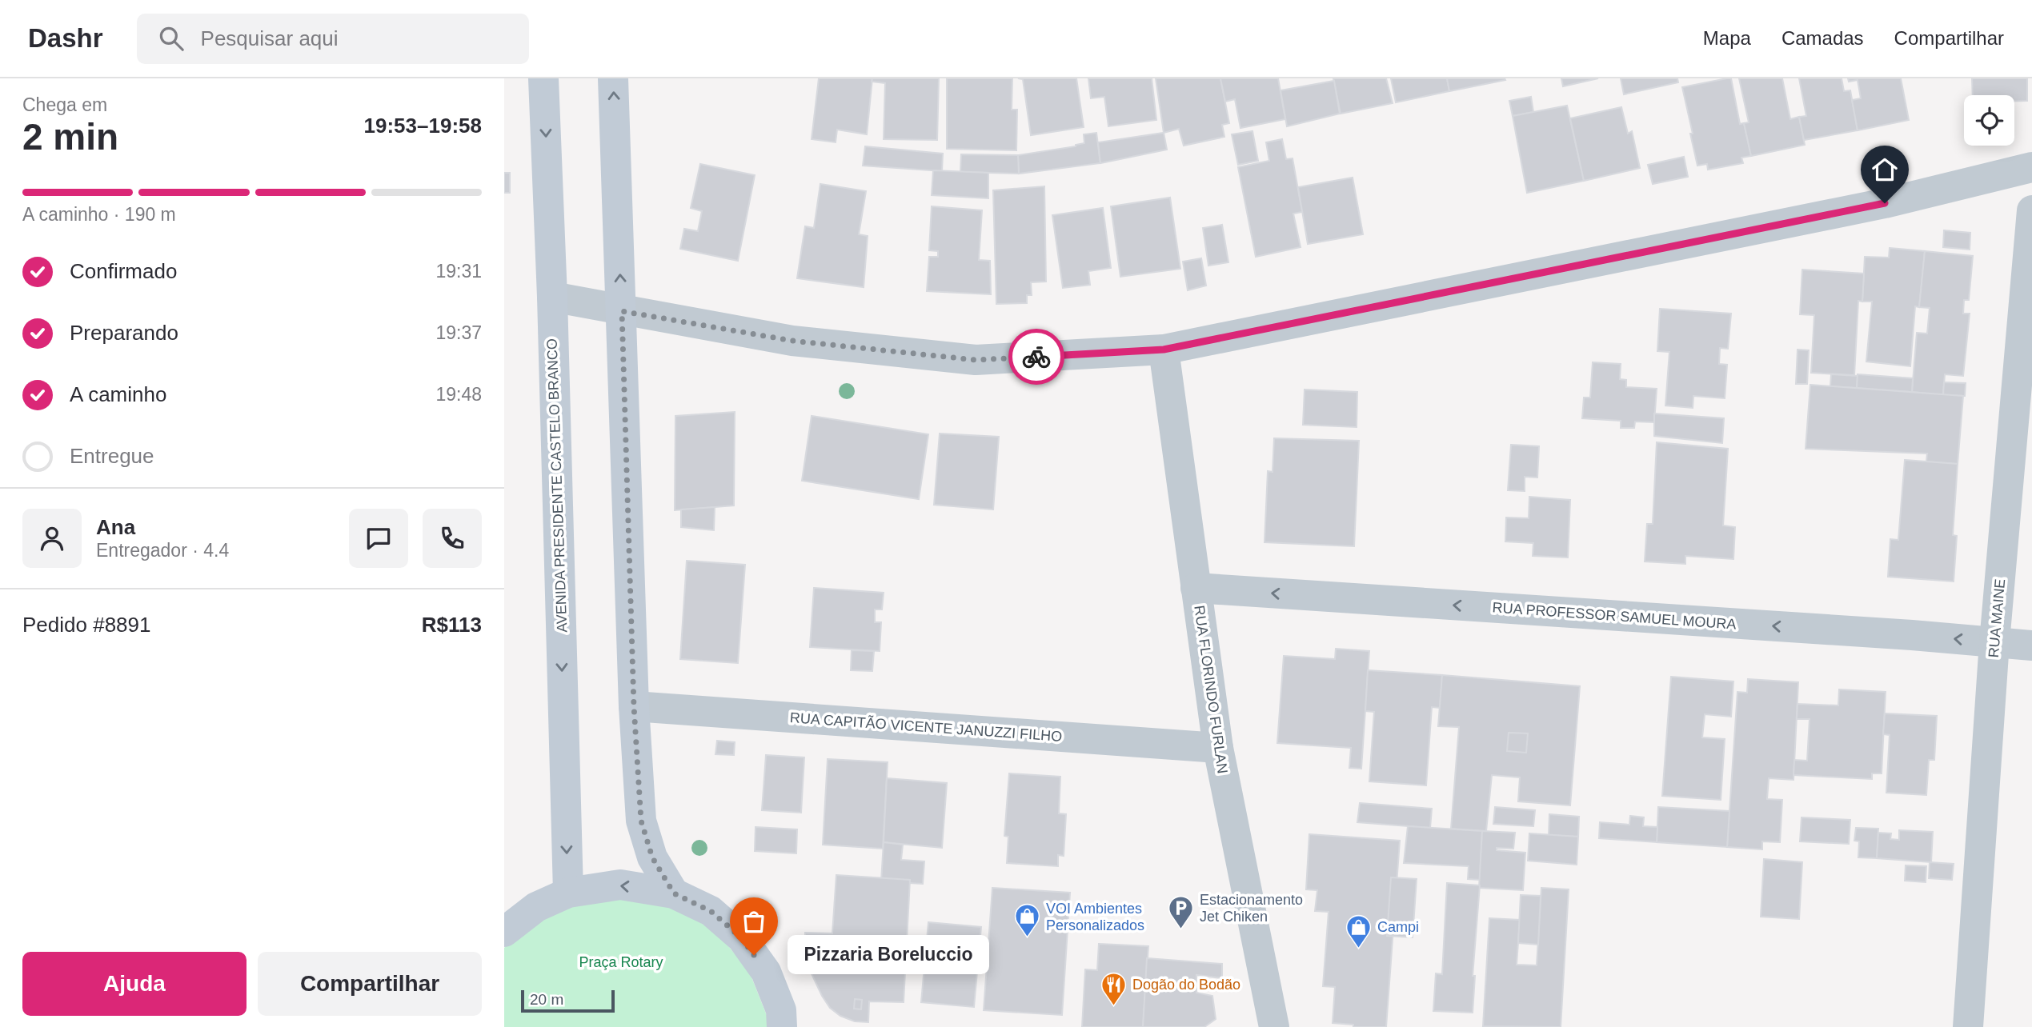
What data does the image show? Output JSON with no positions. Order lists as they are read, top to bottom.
{
  "streets": {
    "main road": ["AVENIDA PRESIDENTE CASTELO BRANCO"],
    "street": [
      "RUA PROFESSOR SAMUEL MOURA",
      "RUA MAINE",
      "RUA FLORINDO FURLAN",
      "RUA CAPITÃO VICENTE JANUZZI FILHO"
    ]
  },
  "crossings": [
    ["RUA PROFESSOR SAMUEL MOURA", "RUA MAINE"],
    ["RUA PROFESSOR SAMUEL MOURA", "RUA FLORINDO FURLAN"],
    ["RUA FLORINDO FURLAN", "RUA CAPITÃO VICENTE JANUZZI FILHO"]
  ],
  "one_way": ["RUA PROFESSOR SAMUEL MOURA"],
  "parks": ["Praça Rotary"],
  "places": {
    "parking": ["Estacionamento Jet Chiken"],
    "shop": ["VOI Ambientes Personalizados", "Campi"],
    "other": ["Pizzaria Boreluccio"],
    "restaurant": ["Dogão do Bodão"]
  },
  "scale_bar": "20 m",
  "page": {
    "header": "Dashr",
    "search": "Pesquisar aqui",
    "nav": ["Mapa", "Camadas", "Compartilhar"],
    "heading": ["2 min", "Chega em", "19:53–19:58"],
    "panel": [
      "Ana",
      "Entregador · 4.4",
      "Pedido #8891",
      "R$113"
    ],
    "bar": "A caminho · 190 m",
    "list": [
      ["Confirmado", "19:31"],
      ["Preparando", "19:37"],
      ["A caminho", "19:48"],
      "Entregue"
    ],
    "bubble": "Pizzaria Boreluccio",
    "buttons": ["Ajuda", "Compartilhar"],
    "scale": "20 m"
  }
}
